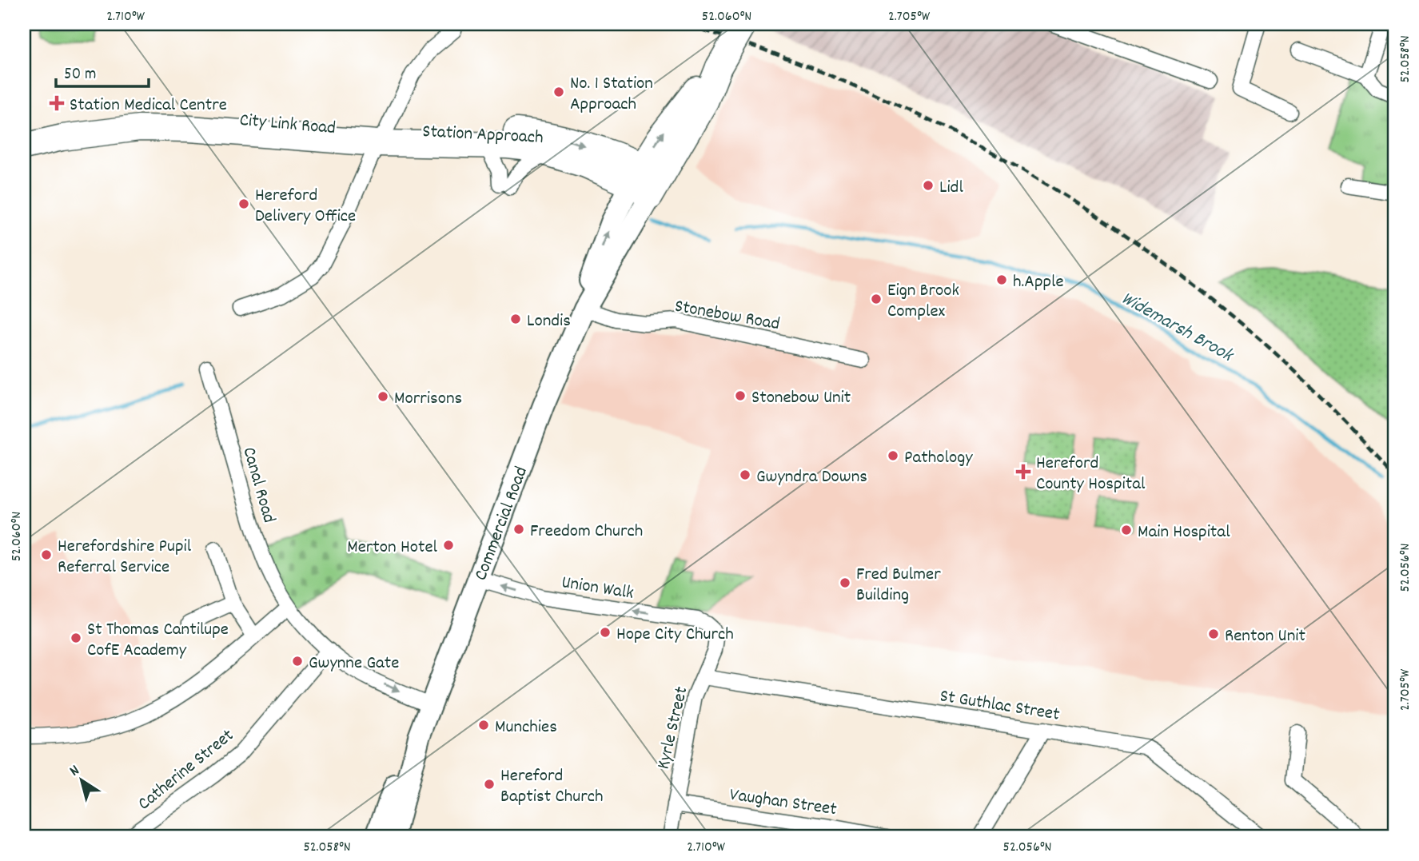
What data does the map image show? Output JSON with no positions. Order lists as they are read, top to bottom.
{
  "streets": {
    "highway": ["City Link Road", "Station Approach", "Commercial Road"],
    "street": [
      "Stonebow Road",
      "Canal Road",
      "Union Walk",
      "St Guthlac Street",
      "Kyrle Street",
      "Catherine Street",
      "Vaughan Street"
    ]
  },
  "crossings": [
    ["City Link Road", "Station Approach"],
    ["Station Approach", "Commercial Road"],
    ["Stonebow Road", "Commercial Road"],
    ["Canal Road", "Commercial Road"],
    ["Canal Road", "Catherine Street"],
    ["Commercial Road", "Union Walk"],
    ["Union Walk", "Kyrle Street"],
    ["St Guthlac Street", "Kyrle Street"],
    ["Kyrle Street", "Vaughan Street"]
  ],
  "one_way": ["Union Walk"],
  "water": ["Widemarsh Brook"],
  "places": {
    "other": [
      "No. 1 Station Approach",
      "Lidl",
      "Hereford Delivery Office",
      "h.Apple",
      "Eign Brook Complex",
      "Londis",
      "Stonebow Unit",
      "Morrisons",
      "Pathology",
      "Gwyndra Downs",
      "Freedom Church",
      "Main Hospital",
      "Merton Hotel",
      "Herefordshire Pupil Referral Service",
      "Fred Bulmer Building",
      "Hope City Church",
      "Renton Unit",
      "St Thomas Cantilupe CofE Academy",
      "Gwynne Gate",
      "Munchies",
      "Hereford Baptist Church"
    ],
    "health": ["Station Medical Centre", "Hereford County Hospital"]
  },
  "scale_bar": "50 m",
  "north": "top left",
  "coordinates": [
    "2.710°W",
    "52.060°N",
    "2.705°W",
    "52.058°N",
    "52.056°N"
  ]
}
